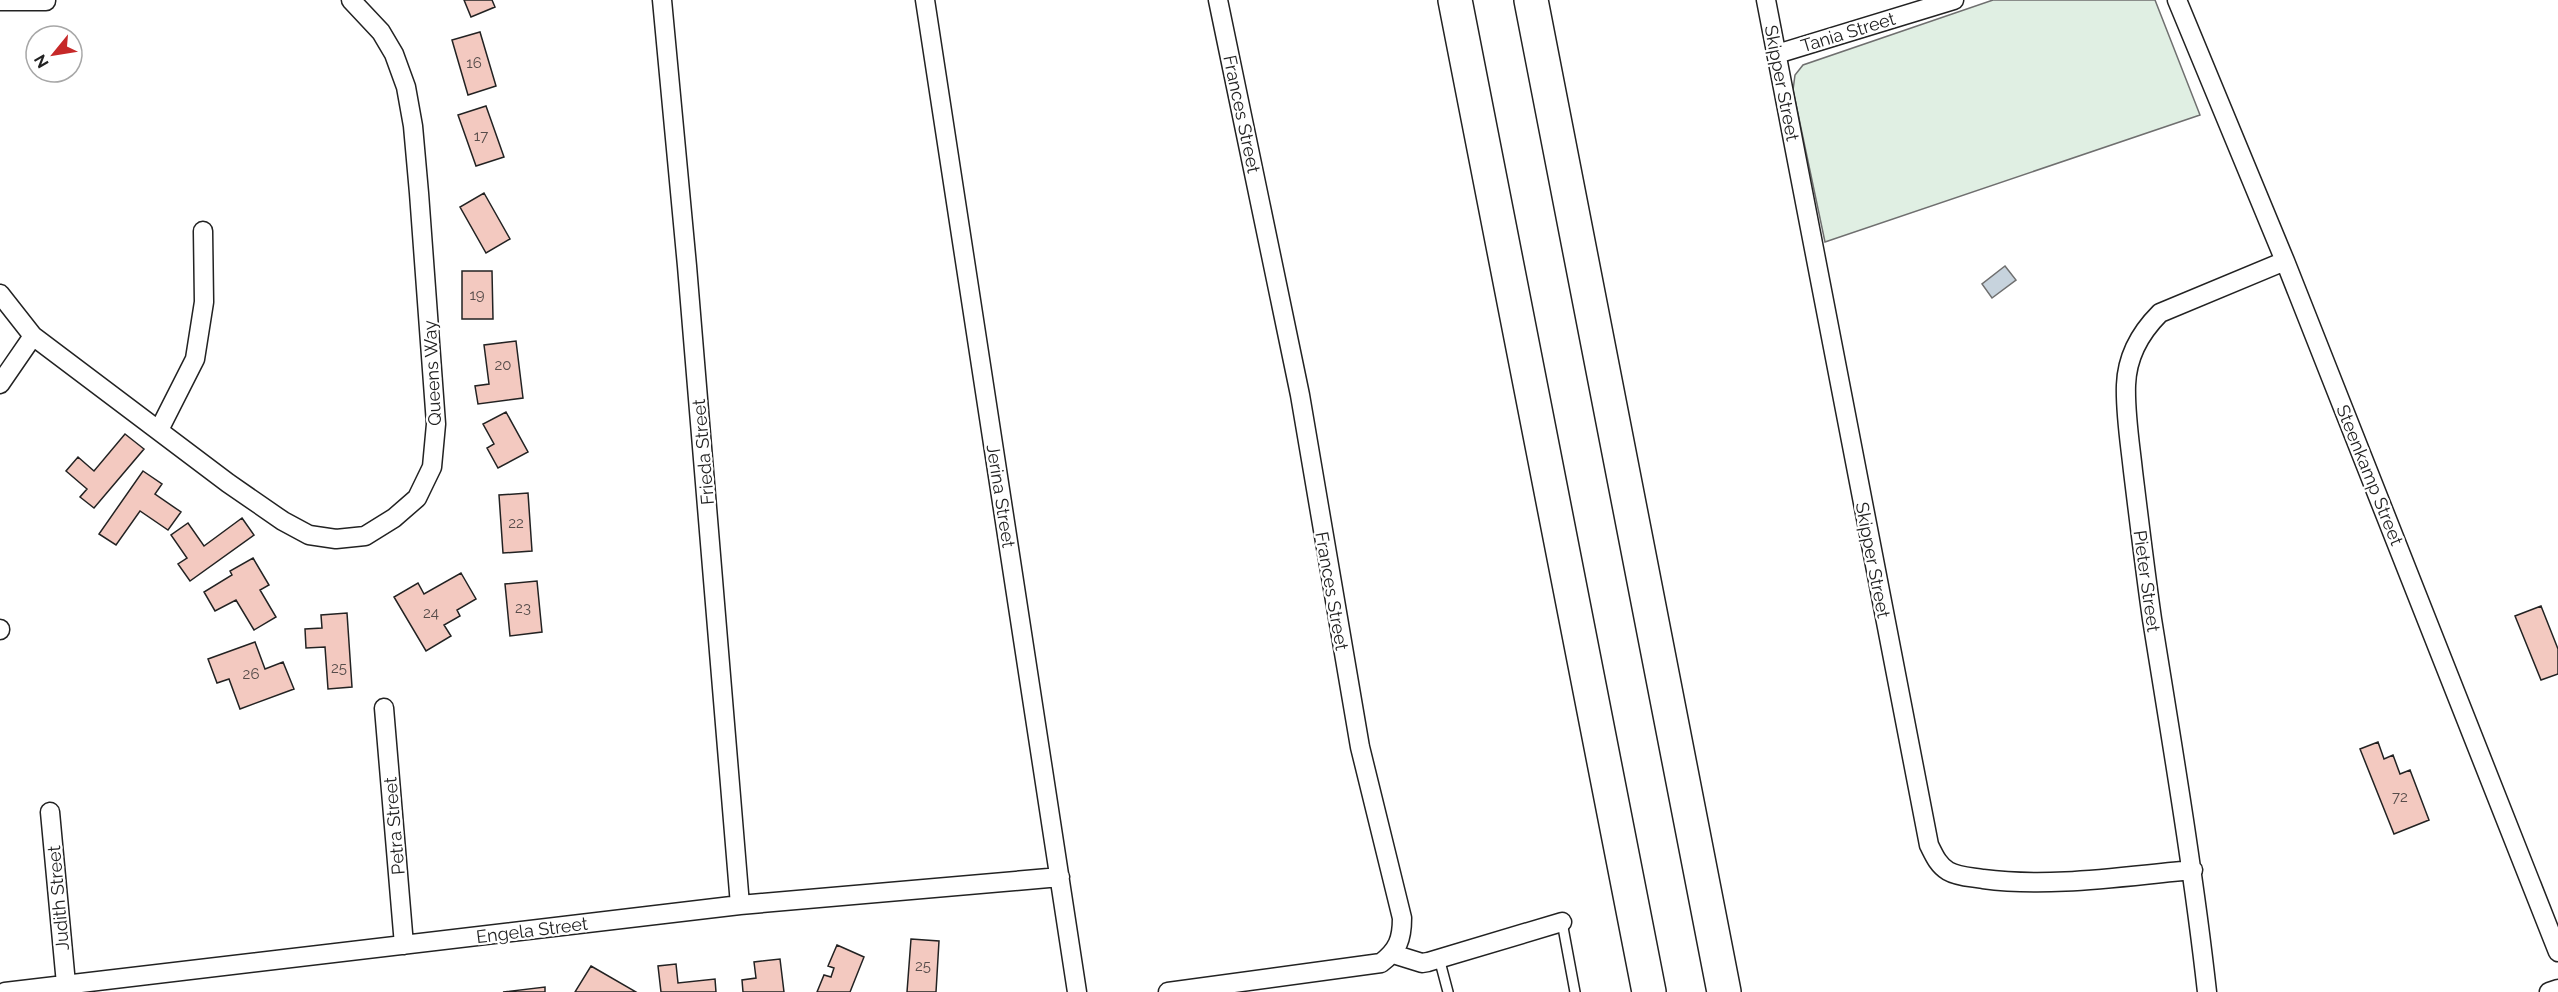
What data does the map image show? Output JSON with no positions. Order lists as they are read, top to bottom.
{
  "streets": {
    "street": [
      "Tania Street",
      "Skipper Street",
      "Frances Street",
      "Queens Way",
      "Frieda Street",
      "Steenkamp Street",
      "Jerina Street",
      "Pieter Street",
      "Petra Street",
      "Judith Street",
      "Engela Street"
    ]
  },
  "crossings": [
    ["Tania Street", "Skipper Street"],
    ["Skipper Street", "Pieter Street"],
    ["Frieda Street", "Engela Street"],
    ["Steenkamp Street", "Pieter Street"],
    ["Jerina Street", "Engela Street"],
    ["Petra Street", "Engela Street"],
    ["Judith Street", "Engela Street"]
  ],
  "house_numbers": [
    "16",
    "17",
    "19",
    "20",
    "22",
    "23",
    "24",
    "25",
    "26",
    "72",
    "25"
  ],
  "north": "bottom left"
}
